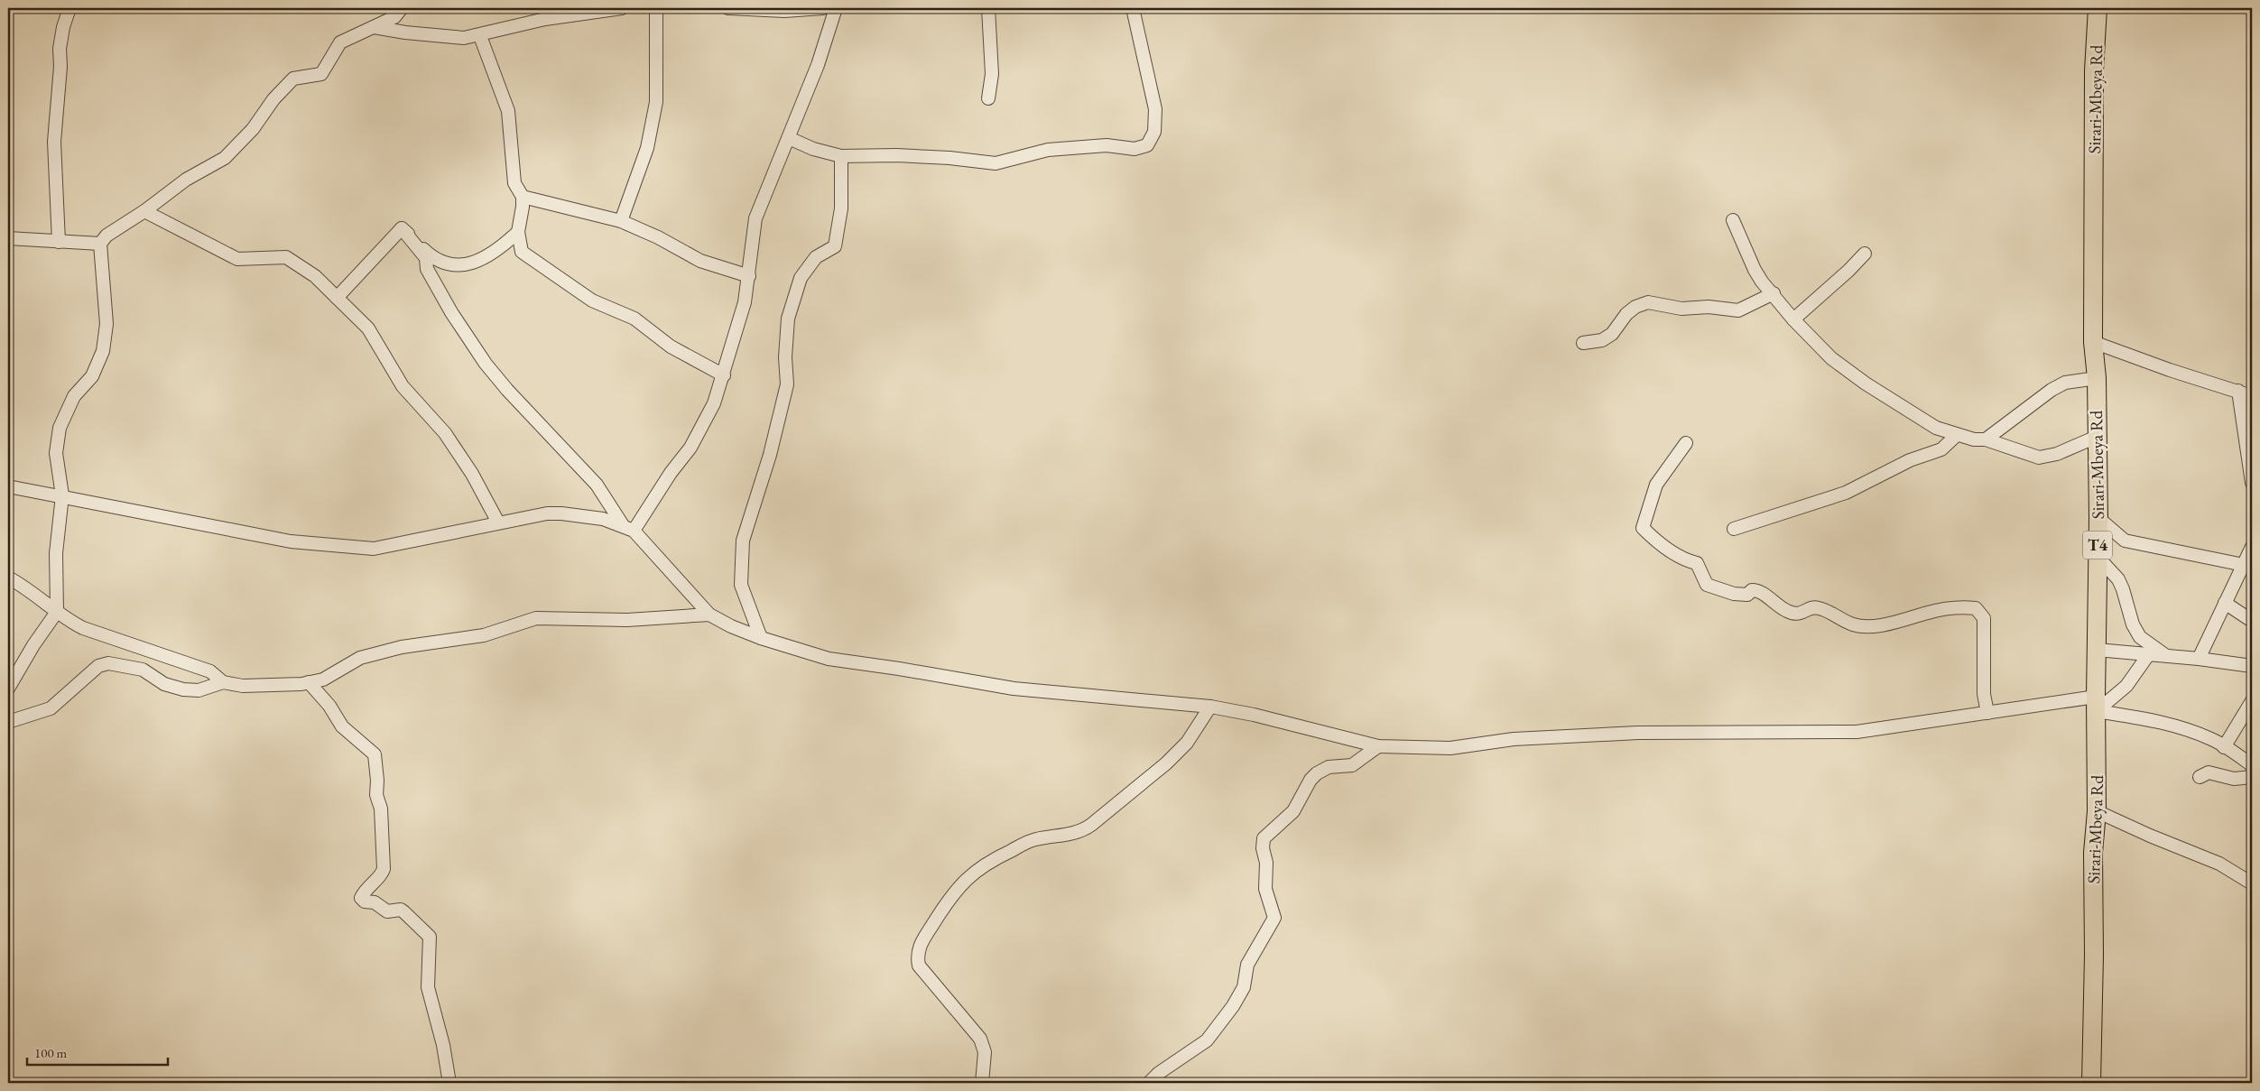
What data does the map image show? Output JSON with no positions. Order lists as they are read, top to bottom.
{
  "streets": {
    "highway": ["Sirari-Mbeya Rd", "T4"]
  },
  "scale_bar": "100 m"
}
